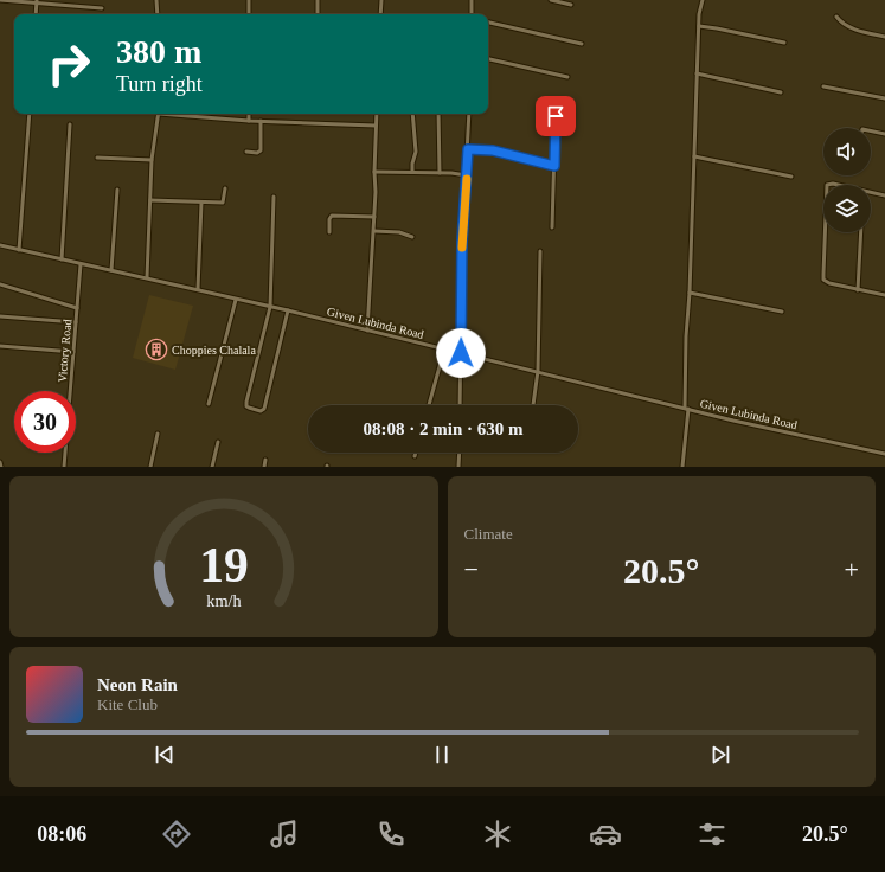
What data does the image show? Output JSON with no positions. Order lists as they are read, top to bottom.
{
  "streets": {
    "street": ["Given Lubinda Road", "Victory Road"]
  },
  "crossings": [
    ["Given Lubinda Road", "Victory Road"]
  ],
  "places": {
    "building": ["Choppies Chalala"]
  },
  "page": {
    "turn": ["380 m", "Turn right"],
    "limit": "30",
    "trip": "08:08 · 2 min · 630 m",
    "tile": "Climate",
    "heat": ["−", "20.5°", "+"],
    "song": ["Neon Rain", "Kite Club"],
    "tabs": ["08:06", "20.5°"],
    "gauge": ["19", "km/h"]
  }
}
